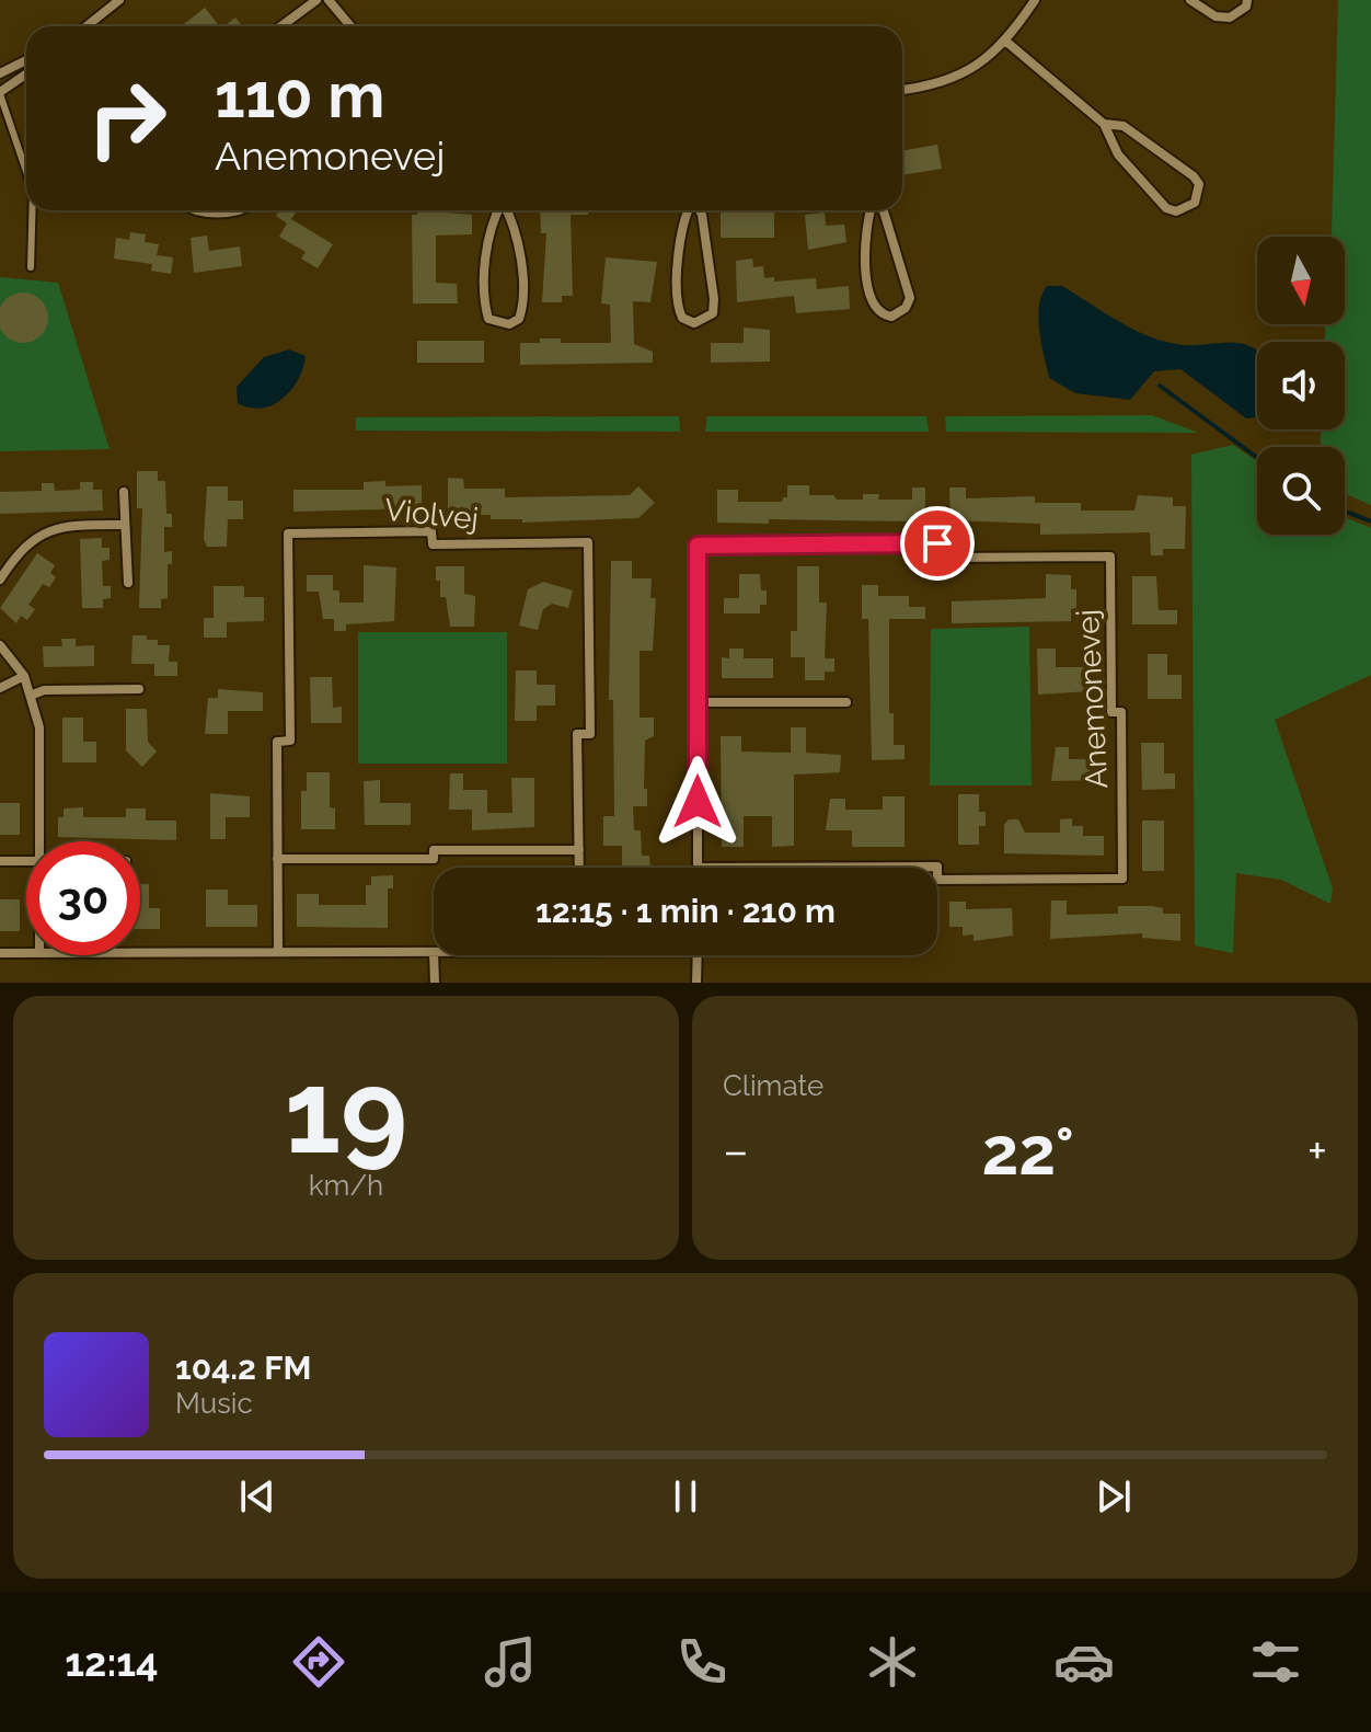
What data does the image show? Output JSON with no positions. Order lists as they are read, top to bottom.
{
  "streets": {
    "street": ["Violvej", "Anemonevej"]
  },
  "north": "bottom",
  "page": {
    "turn": ["110 m", "Anemonevej"],
    "limit": "30",
    "trip": "12:15 · 1 min · 210 m",
    "tile": [
      ["19", "km/h"],
      "Climate"
    ],
    "heat": ["−", "22°", "+"],
    "song": ["104.2 FM", "Music"],
    "tabs": "12:14"
  }
}
